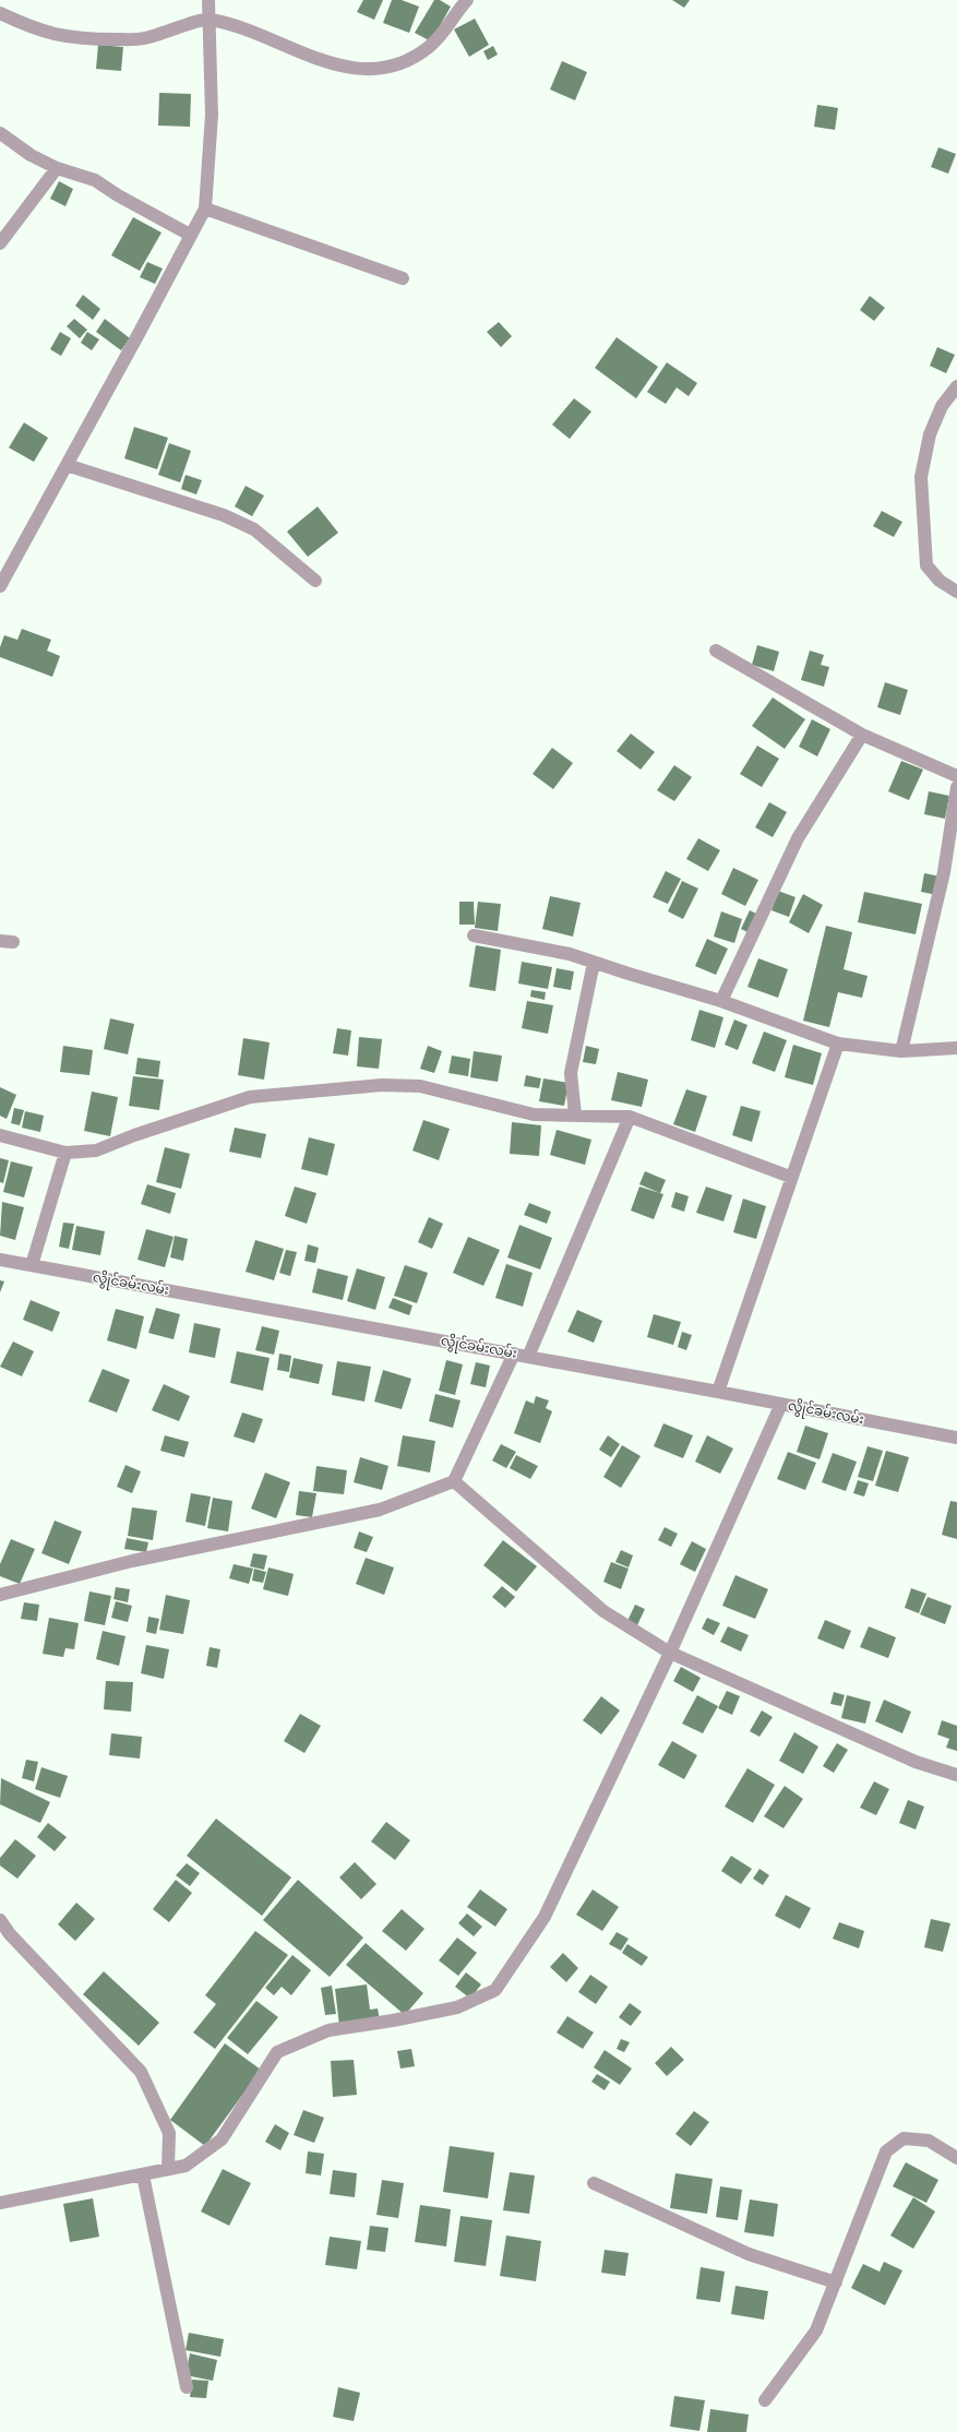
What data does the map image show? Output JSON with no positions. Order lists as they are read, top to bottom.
{
  "streets": {
    "street": ["လွိုင်ခမ်းလမ်း"]
  }
}
